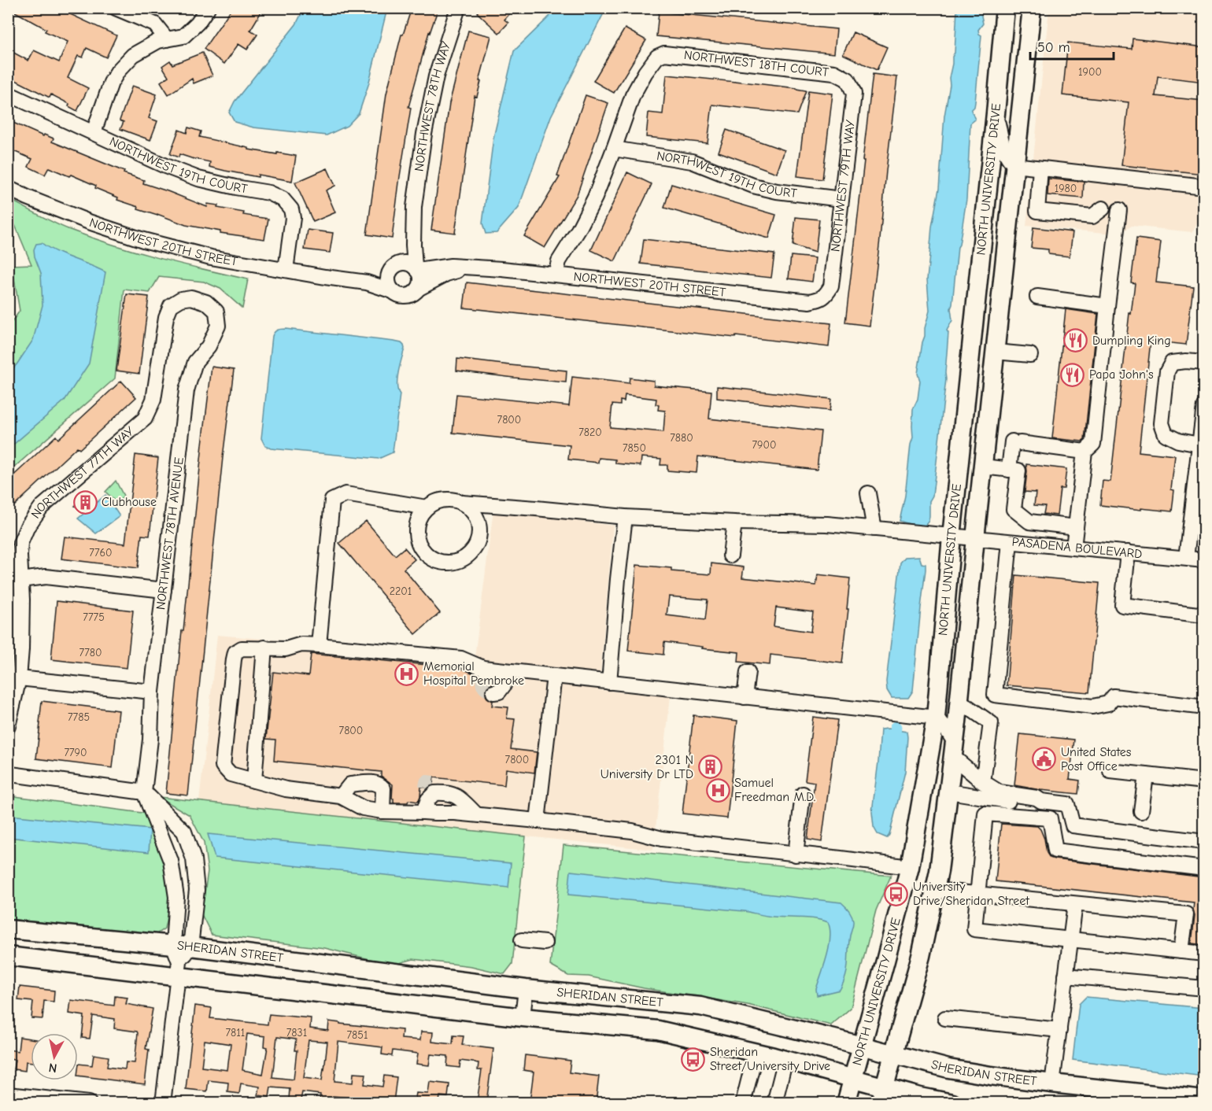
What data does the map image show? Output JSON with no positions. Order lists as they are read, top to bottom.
{
  "streets": {
    "main road": ["NORTH UNIVERSITY DRIVE", "SHERIDAN STREET"],
    "street": [
      "NORTHWEST 18TH COURT",
      "NORTHWEST 78TH WAY",
      "NORTHWEST 19TH COURT",
      "NORTHWEST 79TH WAY",
      "NORTHWEST 20TH STREET",
      "NORTHWEST 77TH WAY",
      "NORTHWEST 78TH AVENUE",
      "PASADENA BOULEVARD"
    ]
  },
  "crossings": [
    ["NORTHWEST 18TH COURT", "NORTHWEST 19TH COURT"],
    ["NORTHWEST 18TH COURT", "NORTHWEST 79TH WAY"],
    ["NORTHWEST 78TH WAY", "NORTHWEST 20TH STREET"],
    ["NORTHWEST 19TH COURT", "NORTHWEST 79TH WAY"],
    ["NORTHWEST 19TH COURT", "NORTHWEST 20TH STREET"],
    ["NORTH UNIVERSITY DRIVE", "PASADENA BOULEVARD"],
    ["NORTH UNIVERSITY DRIVE", "SHERIDAN STREET"],
    ["NORTHWEST 79TH WAY", "NORTHWEST 20TH STREET"],
    ["NORTHWEST 77TH WAY", "NORTHWEST 78TH AVENUE"],
    ["NORTHWEST 78TH AVENUE", "SHERIDAN STREET"]
  ],
  "places": {
    "restaurant": ["Dumpling King", "Papa John's"],
    "building": ["Clubhouse", "2301 N University Dr LTD"],
    "hospital": ["Memorial Hospital Pembroke", "Samuel Freedman M.D."],
    "public building": ["United States Post Office"],
    "bus stop": ["University Drive/Sheridan Street", "Sheridan Street/University Drive"]
  },
  "house_numbers": [
    "1900",
    "1980",
    "7800",
    "7820",
    "7880",
    "7900",
    "7850",
    "7760",
    "2201",
    "7775",
    "7780",
    "7785",
    "7800",
    "7790",
    "7800",
    "7811",
    "7831",
    "7851"
  ],
  "scale_bar": "50 m",
  "north": "bottom"
}
